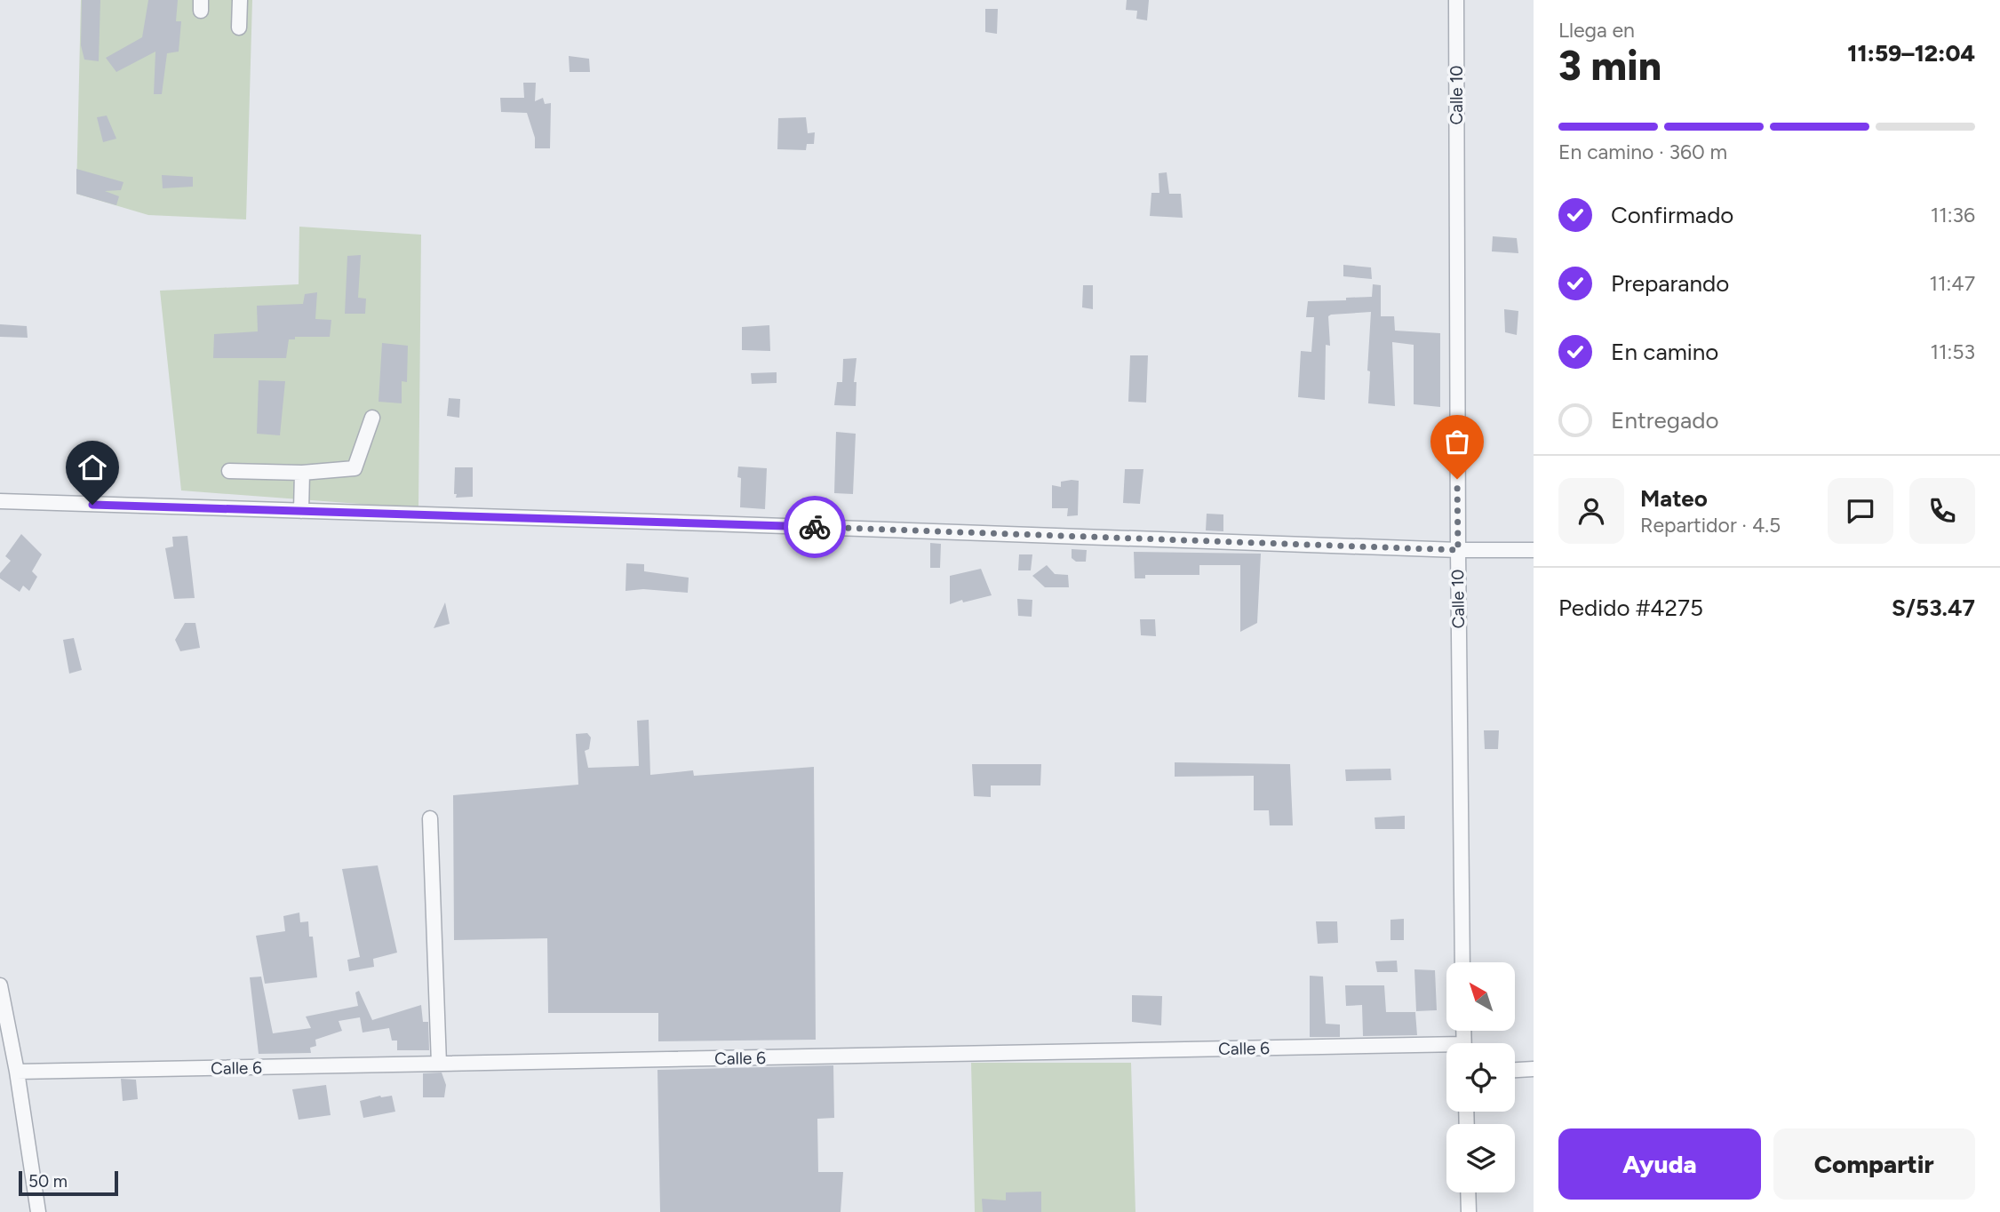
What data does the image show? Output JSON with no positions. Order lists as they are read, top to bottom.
{
  "streets": {
    "street": ["Calle 10", "Calle 6"]
  },
  "scale_bar": "50 m",
  "north": "top left",
  "page": {
    "heading": ["3 min", "Llega en", "11:59–12:04"],
    "panel": [
      "Mateo",
      "Repartidor · 4.5",
      "Pedido #4275",
      "S/53.47"
    ],
    "bar": "En camino · 360 m",
    "list": [
      ["Confirmado", "11:36"],
      ["Preparando", "11:47"],
      ["En camino", "11:53"],
      "Entregado"
    ],
    "buttons": ["Ayuda", "Compartir"],
    "scale": "50 m"
  }
}
